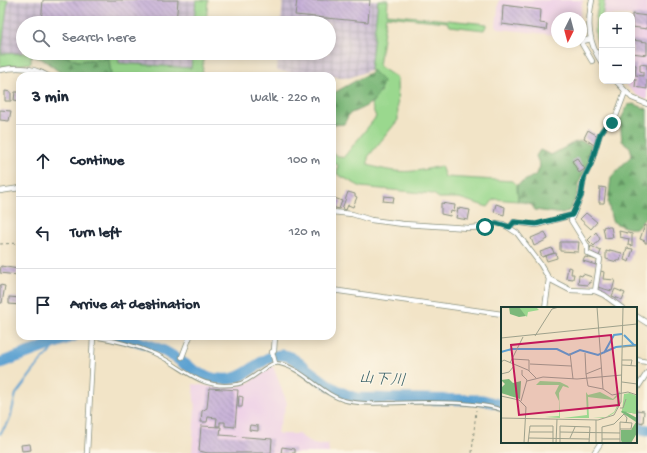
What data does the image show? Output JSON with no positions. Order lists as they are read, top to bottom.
{
  "water": ["山下川"],
  "north": "bottom",
  "page": {
    "map_buttons": ["+", "−"],
    "search": "Search here",
    "heading": ["3 min", "Walk · 220 m"],
    "list": [
      ["Continue", "100 m"],
      ["Turn left", "120 m"],
      "Arrive at destination"
    ]
  }
}
